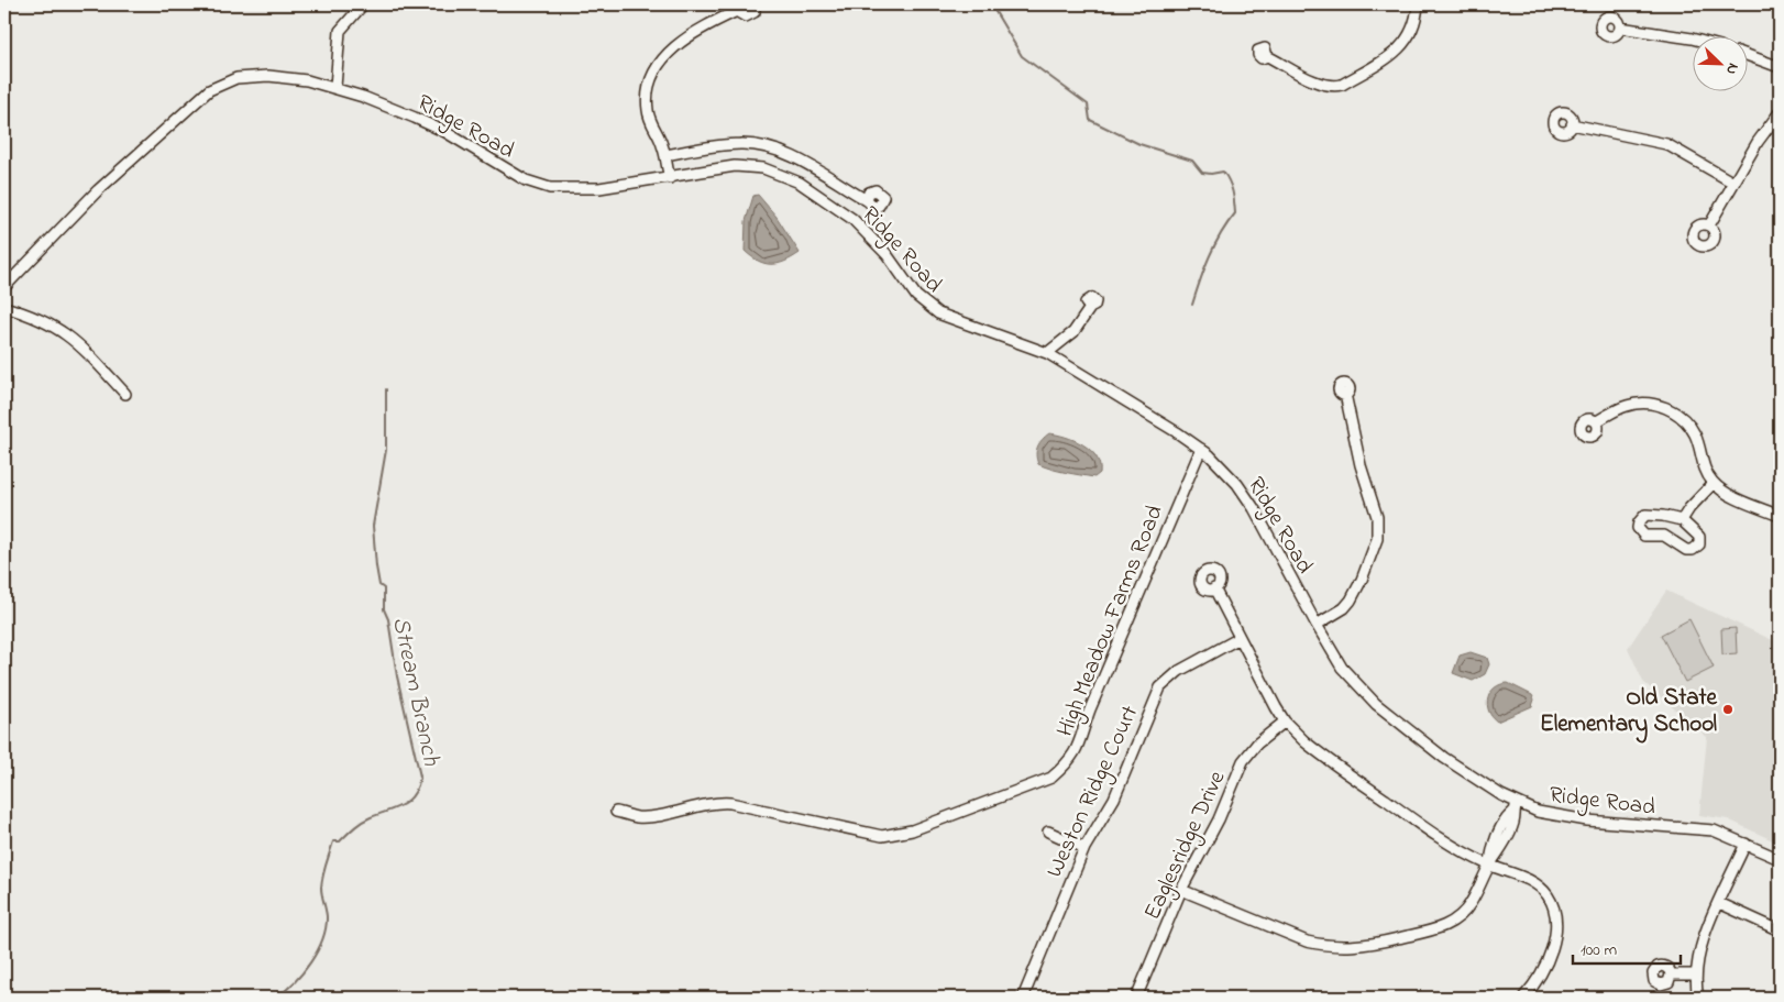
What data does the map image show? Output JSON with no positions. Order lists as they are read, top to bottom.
{
  "streets": {
    "street": [
      "Ridge Road",
      "High Meadow Farms Road",
      "Weston Ridge Court",
      "Eaglesridge Drive"
    ]
  },
  "crossings": [
    ["Ridge Road", "High Meadow Farms Road"]
  ],
  "water": ["Stream Branch"],
  "places": ["Old State Elementary School"],
  "scale_bar": "100 m",
  "north": "bottom right"
}
